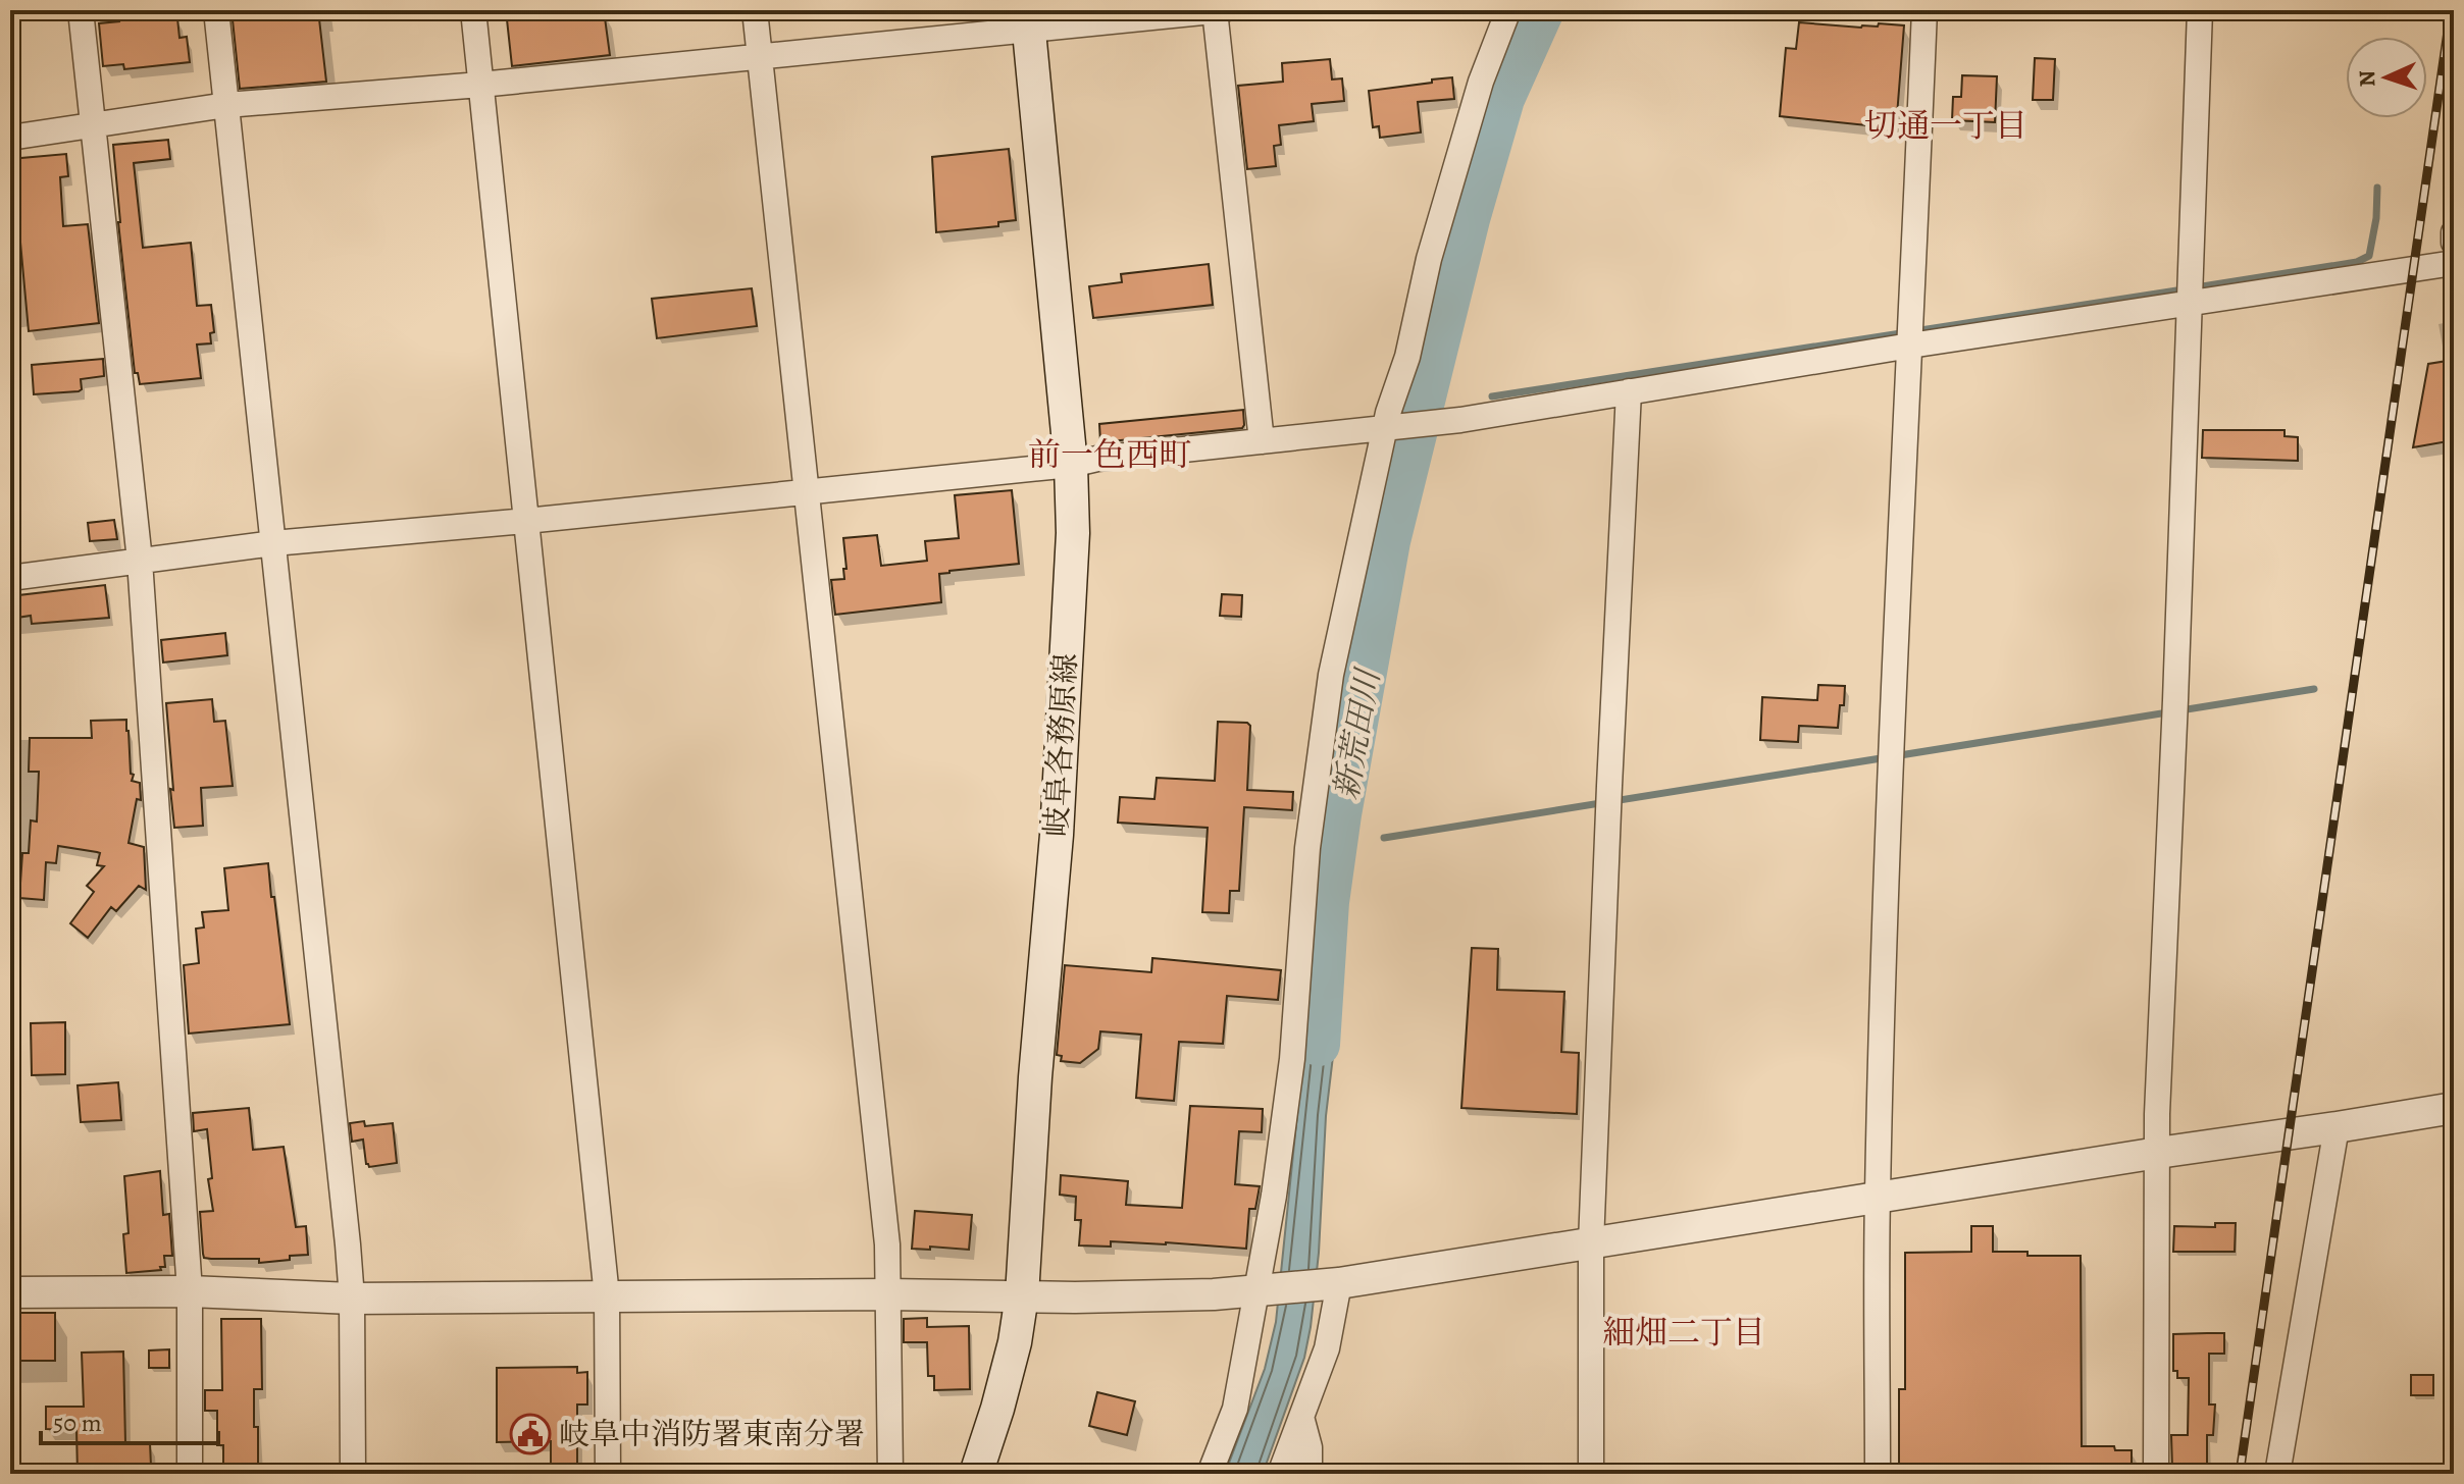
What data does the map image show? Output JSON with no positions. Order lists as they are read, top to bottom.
{
  "streets": {
    "main road": ["岐阜各務原線"]
  },
  "districts": ["切通一丁目", "前一色西町", "細畑二丁目"],
  "water": ["新荒田川"],
  "places": {
    "public building": ["岐阜中消防署東南分署"]
  },
  "scale_bar": "50 m",
  "north": "left"
}
